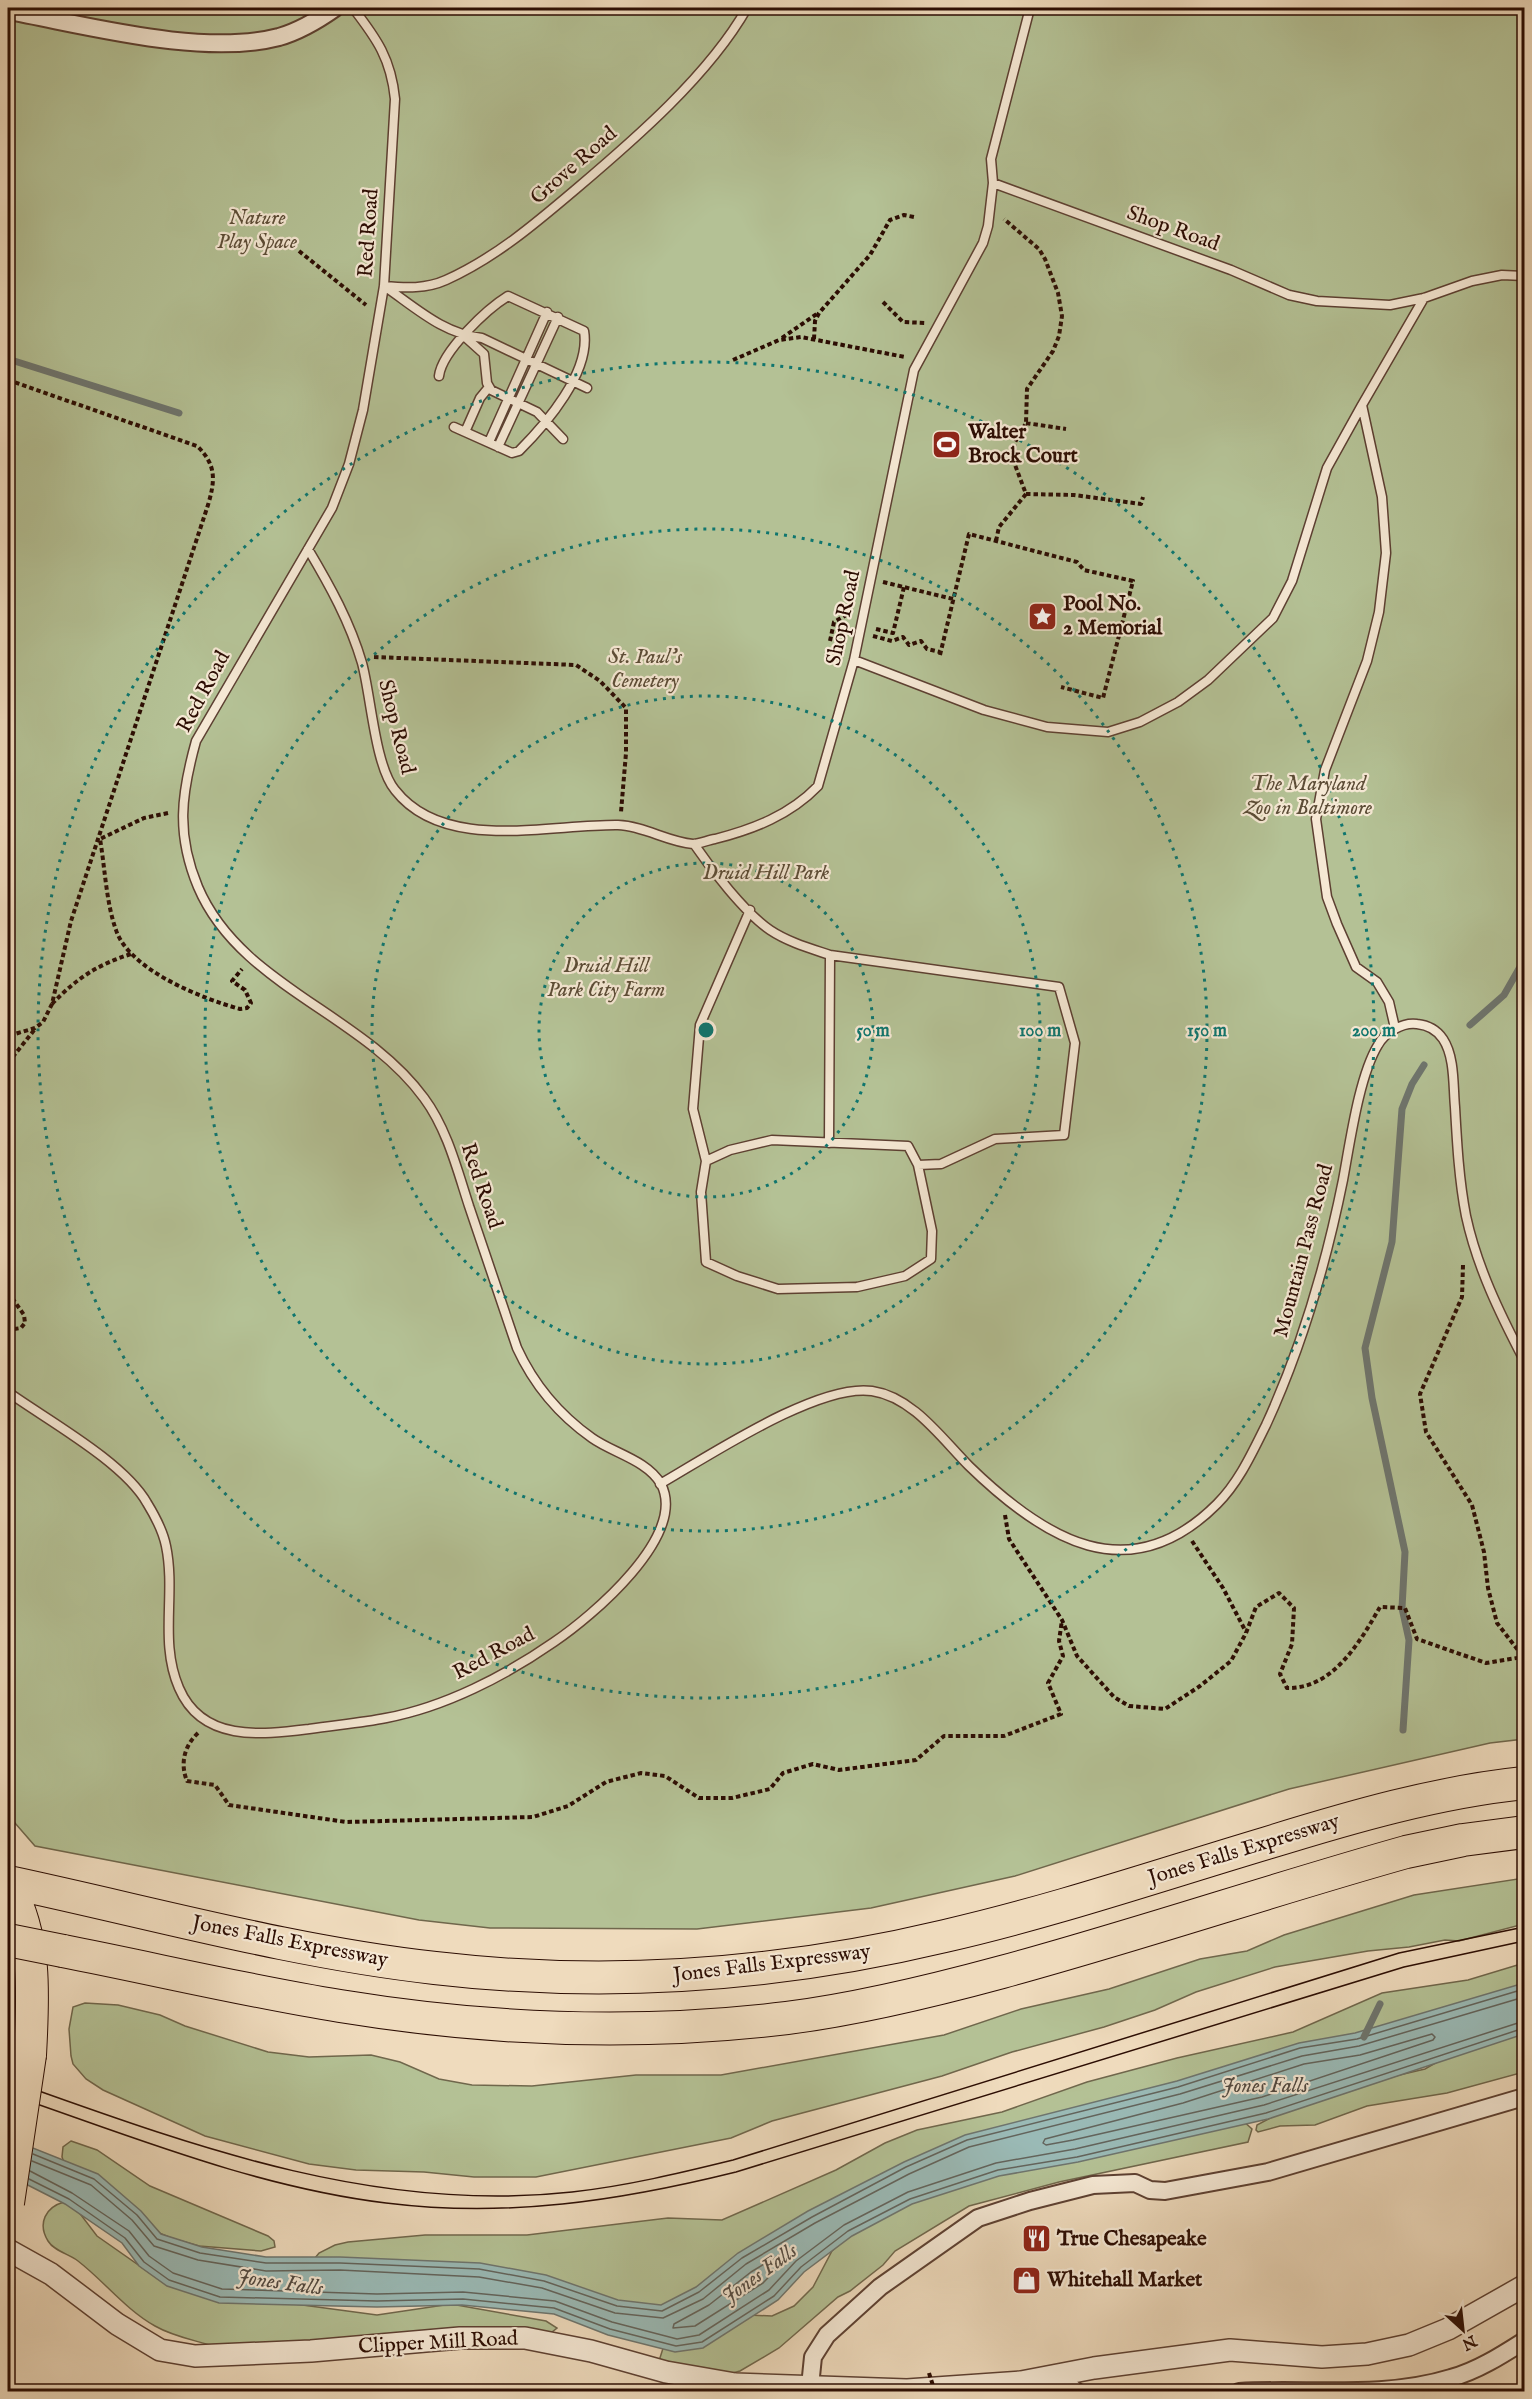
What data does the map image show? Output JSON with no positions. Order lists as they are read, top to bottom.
{
  "streets": {
    "highway": ["Jones Falls Expressway"],
    "street": ["Clipper Mill Road"],
    "lane": [
      "Grove Road",
      "Shop Road",
      "Red Road",
      "Mountain Pass Road"
    ]
  },
  "crossings": [
    ["Grove Road", "Red Road"],
    ["Shop Road", "Red Road"],
    ["Red Road", "Mountain Pass Road"]
  ],
  "water": ["Jones Falls"],
  "parks": [
    "Nature Play Space",
    "St. Paul's Cemetery",
    "The Maryland Zoo in Baltimore",
    "Druid Hill Park",
    "Druid Hill Park City Farm"
  ],
  "places": {
    "sports": ["Walter Brock Court"],
    "place": ["Pool No. 2 Memorial"],
    "restaurant": ["True Chesapeake"],
    "shop": ["Whitehall Market"]
  },
  "north": "bottom right",
  "rings": [
    "50 m",
    "100 m",
    "150 m",
    "200 m"
  ]
}
